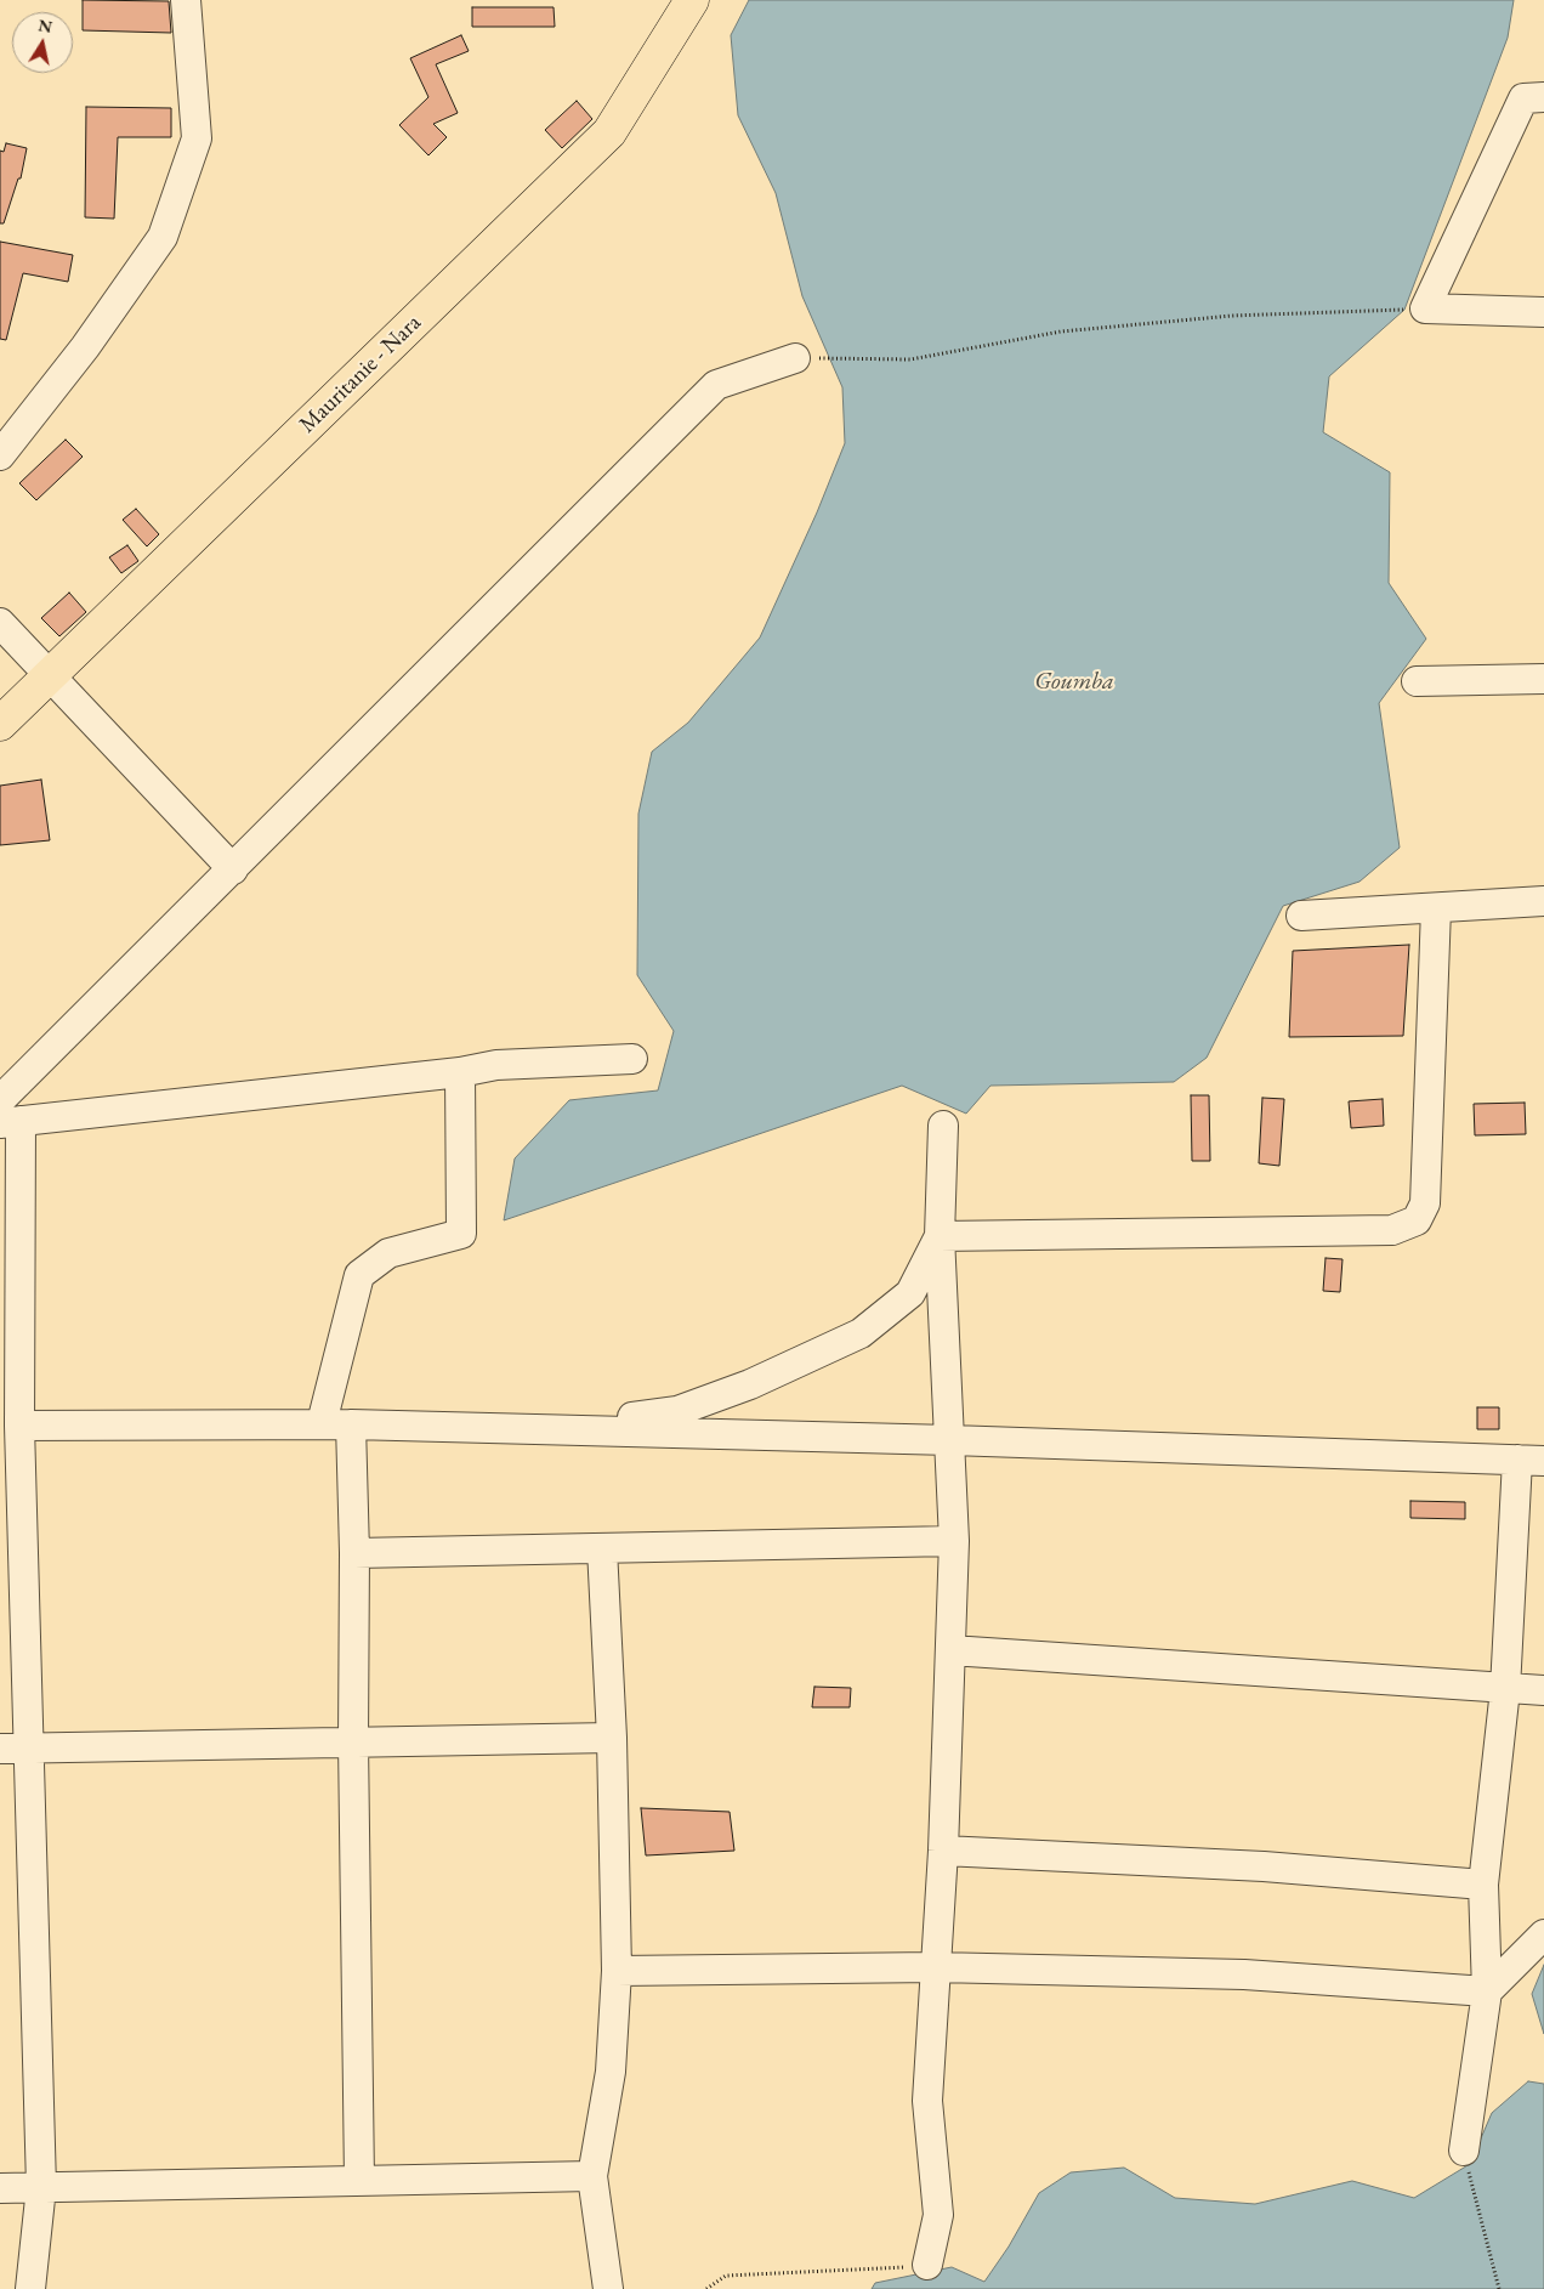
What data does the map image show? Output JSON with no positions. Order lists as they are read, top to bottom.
{
  "streets": {
    "main road": ["Mauritanie - Nara"]
  },
  "water": ["Goumba"],
  "north": "top"
}
